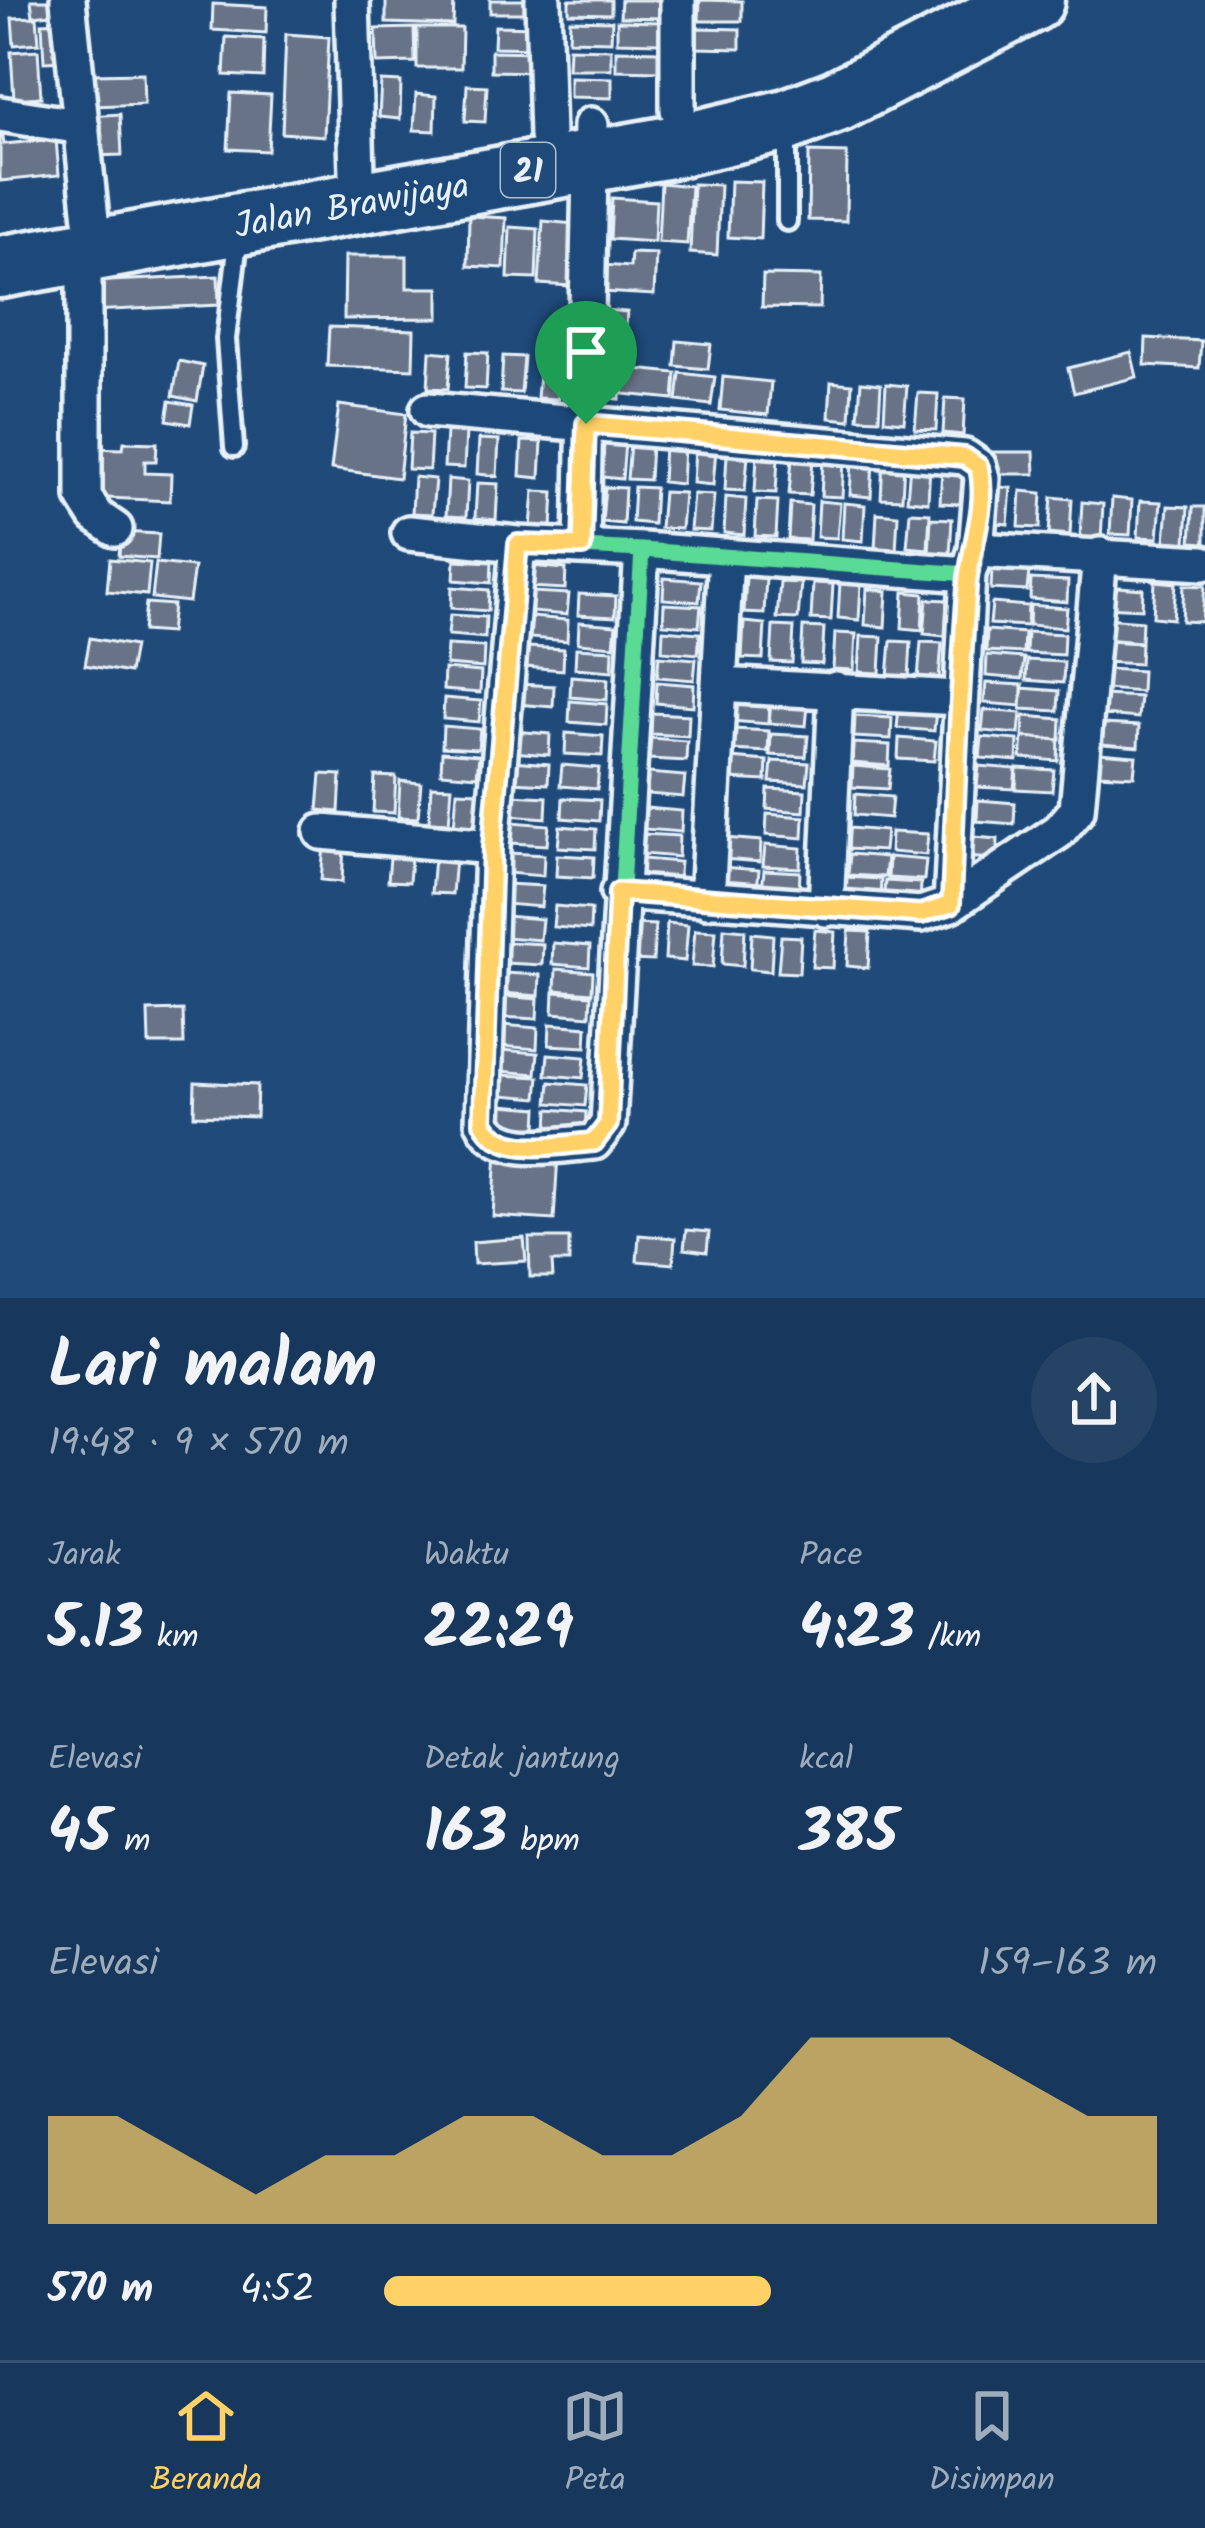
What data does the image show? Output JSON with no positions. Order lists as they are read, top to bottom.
{
  "streets": {
    "highway": ["21", "Jalan Brawijaya"]
  },
  "page": {
    "heading": ["Lari malam", "19:48 · 9 × 570 m"],
    "stats": [
      ["Jarak", "5.13 km"],
      ["Waktu", "22:29"],
      ["Pace", "4:23 /km"],
      ["Elevasi", "45 m"],
      ["Detak jantung", "163 bpm"],
      ["kcal", "385"]
    ],
    "chart": ["Elevasi", "159–163 m"],
    "list": [
      {
        "name": "570 m",
        "note": "4:52"
      }
    ],
    "tabs": ["Beranda", "Peta", "Disimpan"]
  }
}
